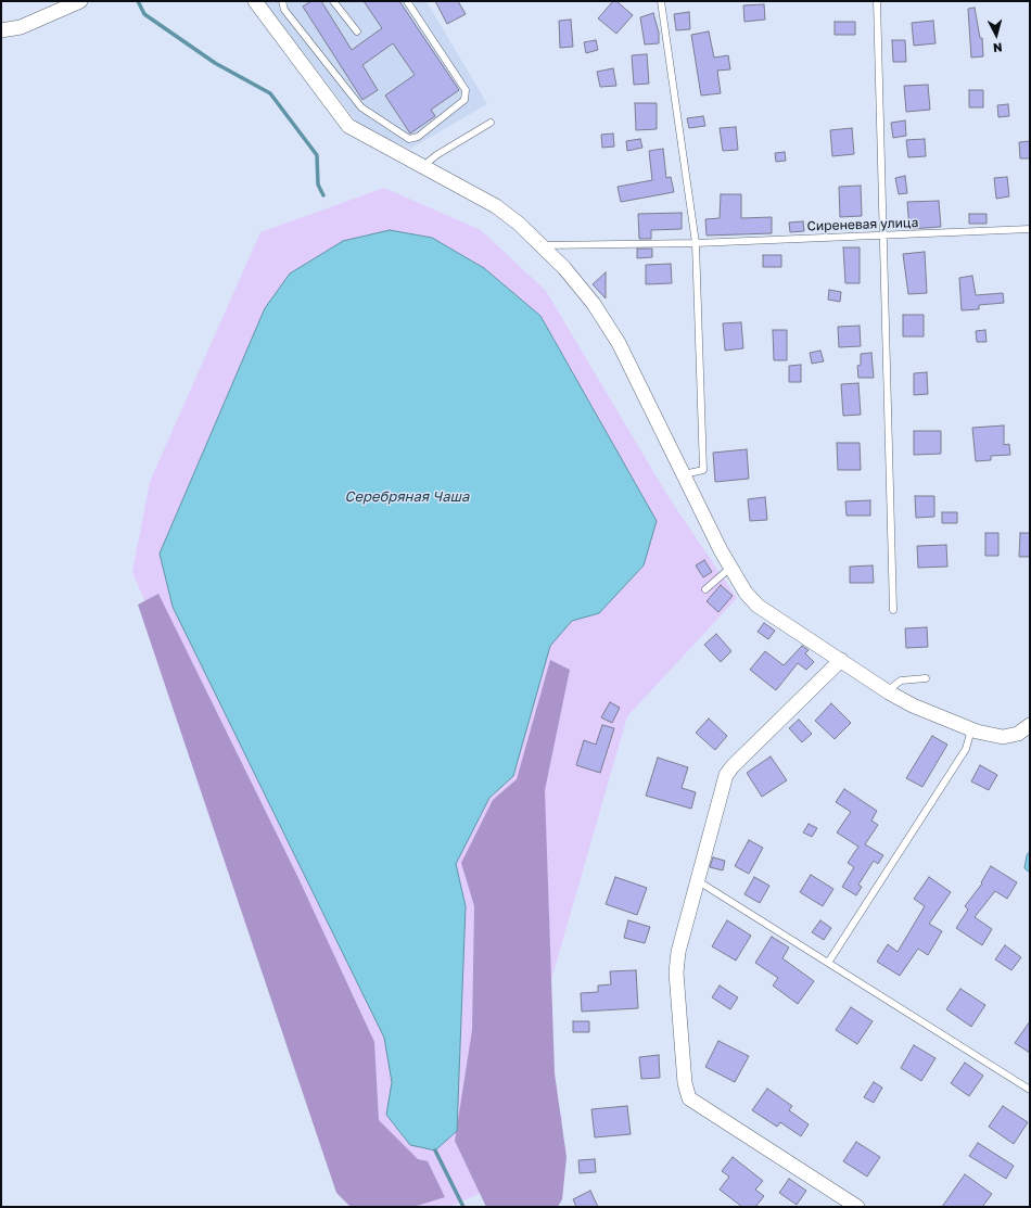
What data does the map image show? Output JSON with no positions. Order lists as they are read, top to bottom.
{
  "streets": {
    "lane": ["Сиреневая улица"]
  },
  "water": ["Серебряная Чаша"],
  "north": "bottom"
}
